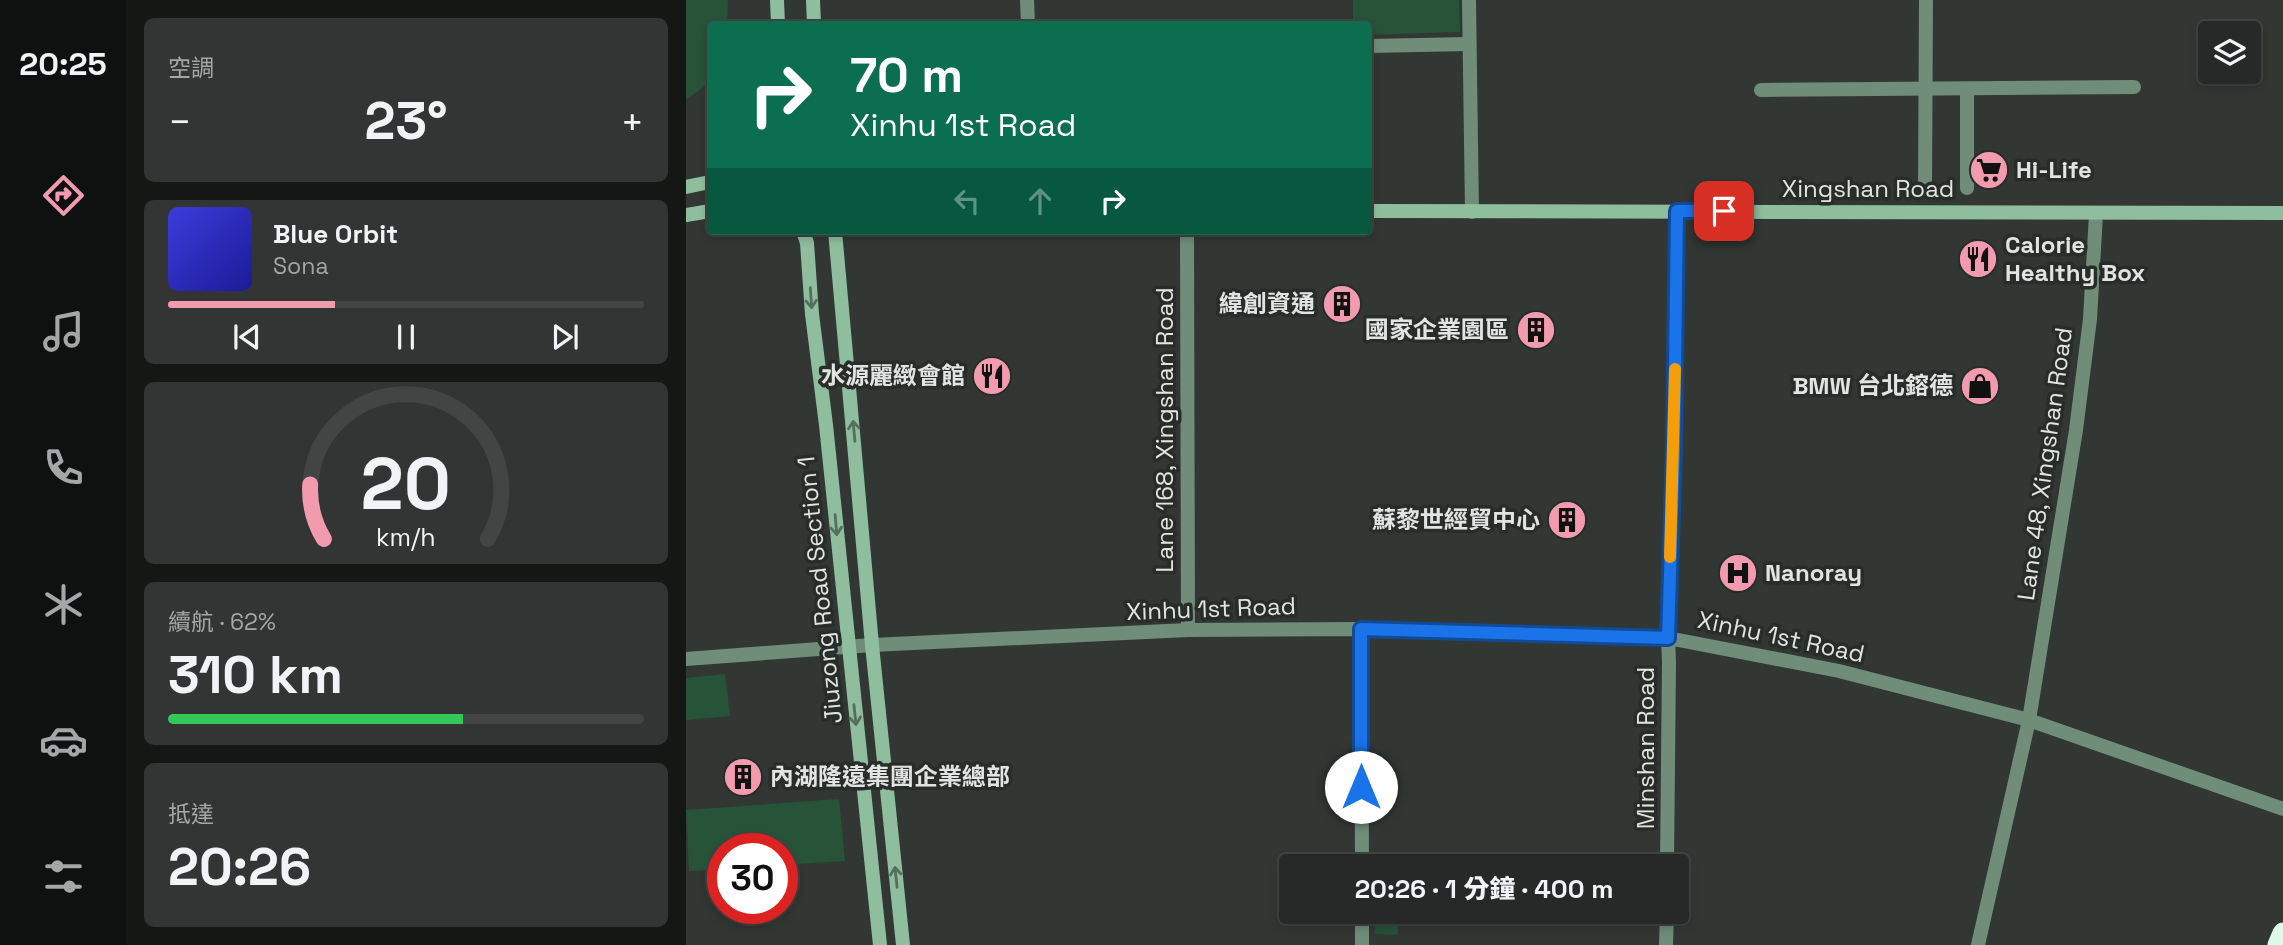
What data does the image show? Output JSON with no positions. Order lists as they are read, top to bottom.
{
  "streets": {
    "main road": ["Xingshan Road", "Jiuzong Road Section 1"],
    "street": [
      "Lane 168, Xingshan Road",
      "Lane 48, Xingshan Road",
      "Xinhu 1st Road",
      "Minshan Road"
    ]
  },
  "crossings": [
    ["Xingshan Road", "Lane 48, Xingshan Road"],
    ["Xingshan Road", "Minshan Road"],
    ["Lane 168, Xingshan Road", "Xinhu 1st Road"],
    ["Lane 48, Xingshan Road", "Xinhu 1st Road"],
    ["Jiuzong Road Section 1", "Xinhu 1st Road"],
    ["Xinhu 1st Road", "Minshan Road"]
  ],
  "places": {
    "supermarket": ["Hi-Life"],
    "restaurant": ["Calorie Healthy Box", "水源麗緻會館"],
    "building": [
      "緯創資通",
      "國家企業園區",
      "蘇黎世經貿中心",
      "內湖隆遠集團企業總部"
    ],
    "shop": ["BMW 台北鎔德"],
    "hospital": ["Nanoray"]
  },
  "page": {
    "tabs": "20:25",
    "tile": [
      "空調",
      ["續航 · 62%", "310 km"],
      ["抵達", "20:26"]
    ],
    "turn": ["70 m", "Xinhu 1st Road"],
    "heat": ["−", "23°", "+"],
    "song": ["Blue Orbit", "Sona"],
    "limit": "30",
    "trip": "20:26 · 1 分鐘 · 400 m",
    "gauge": ["20", "km/h"]
  }
}
